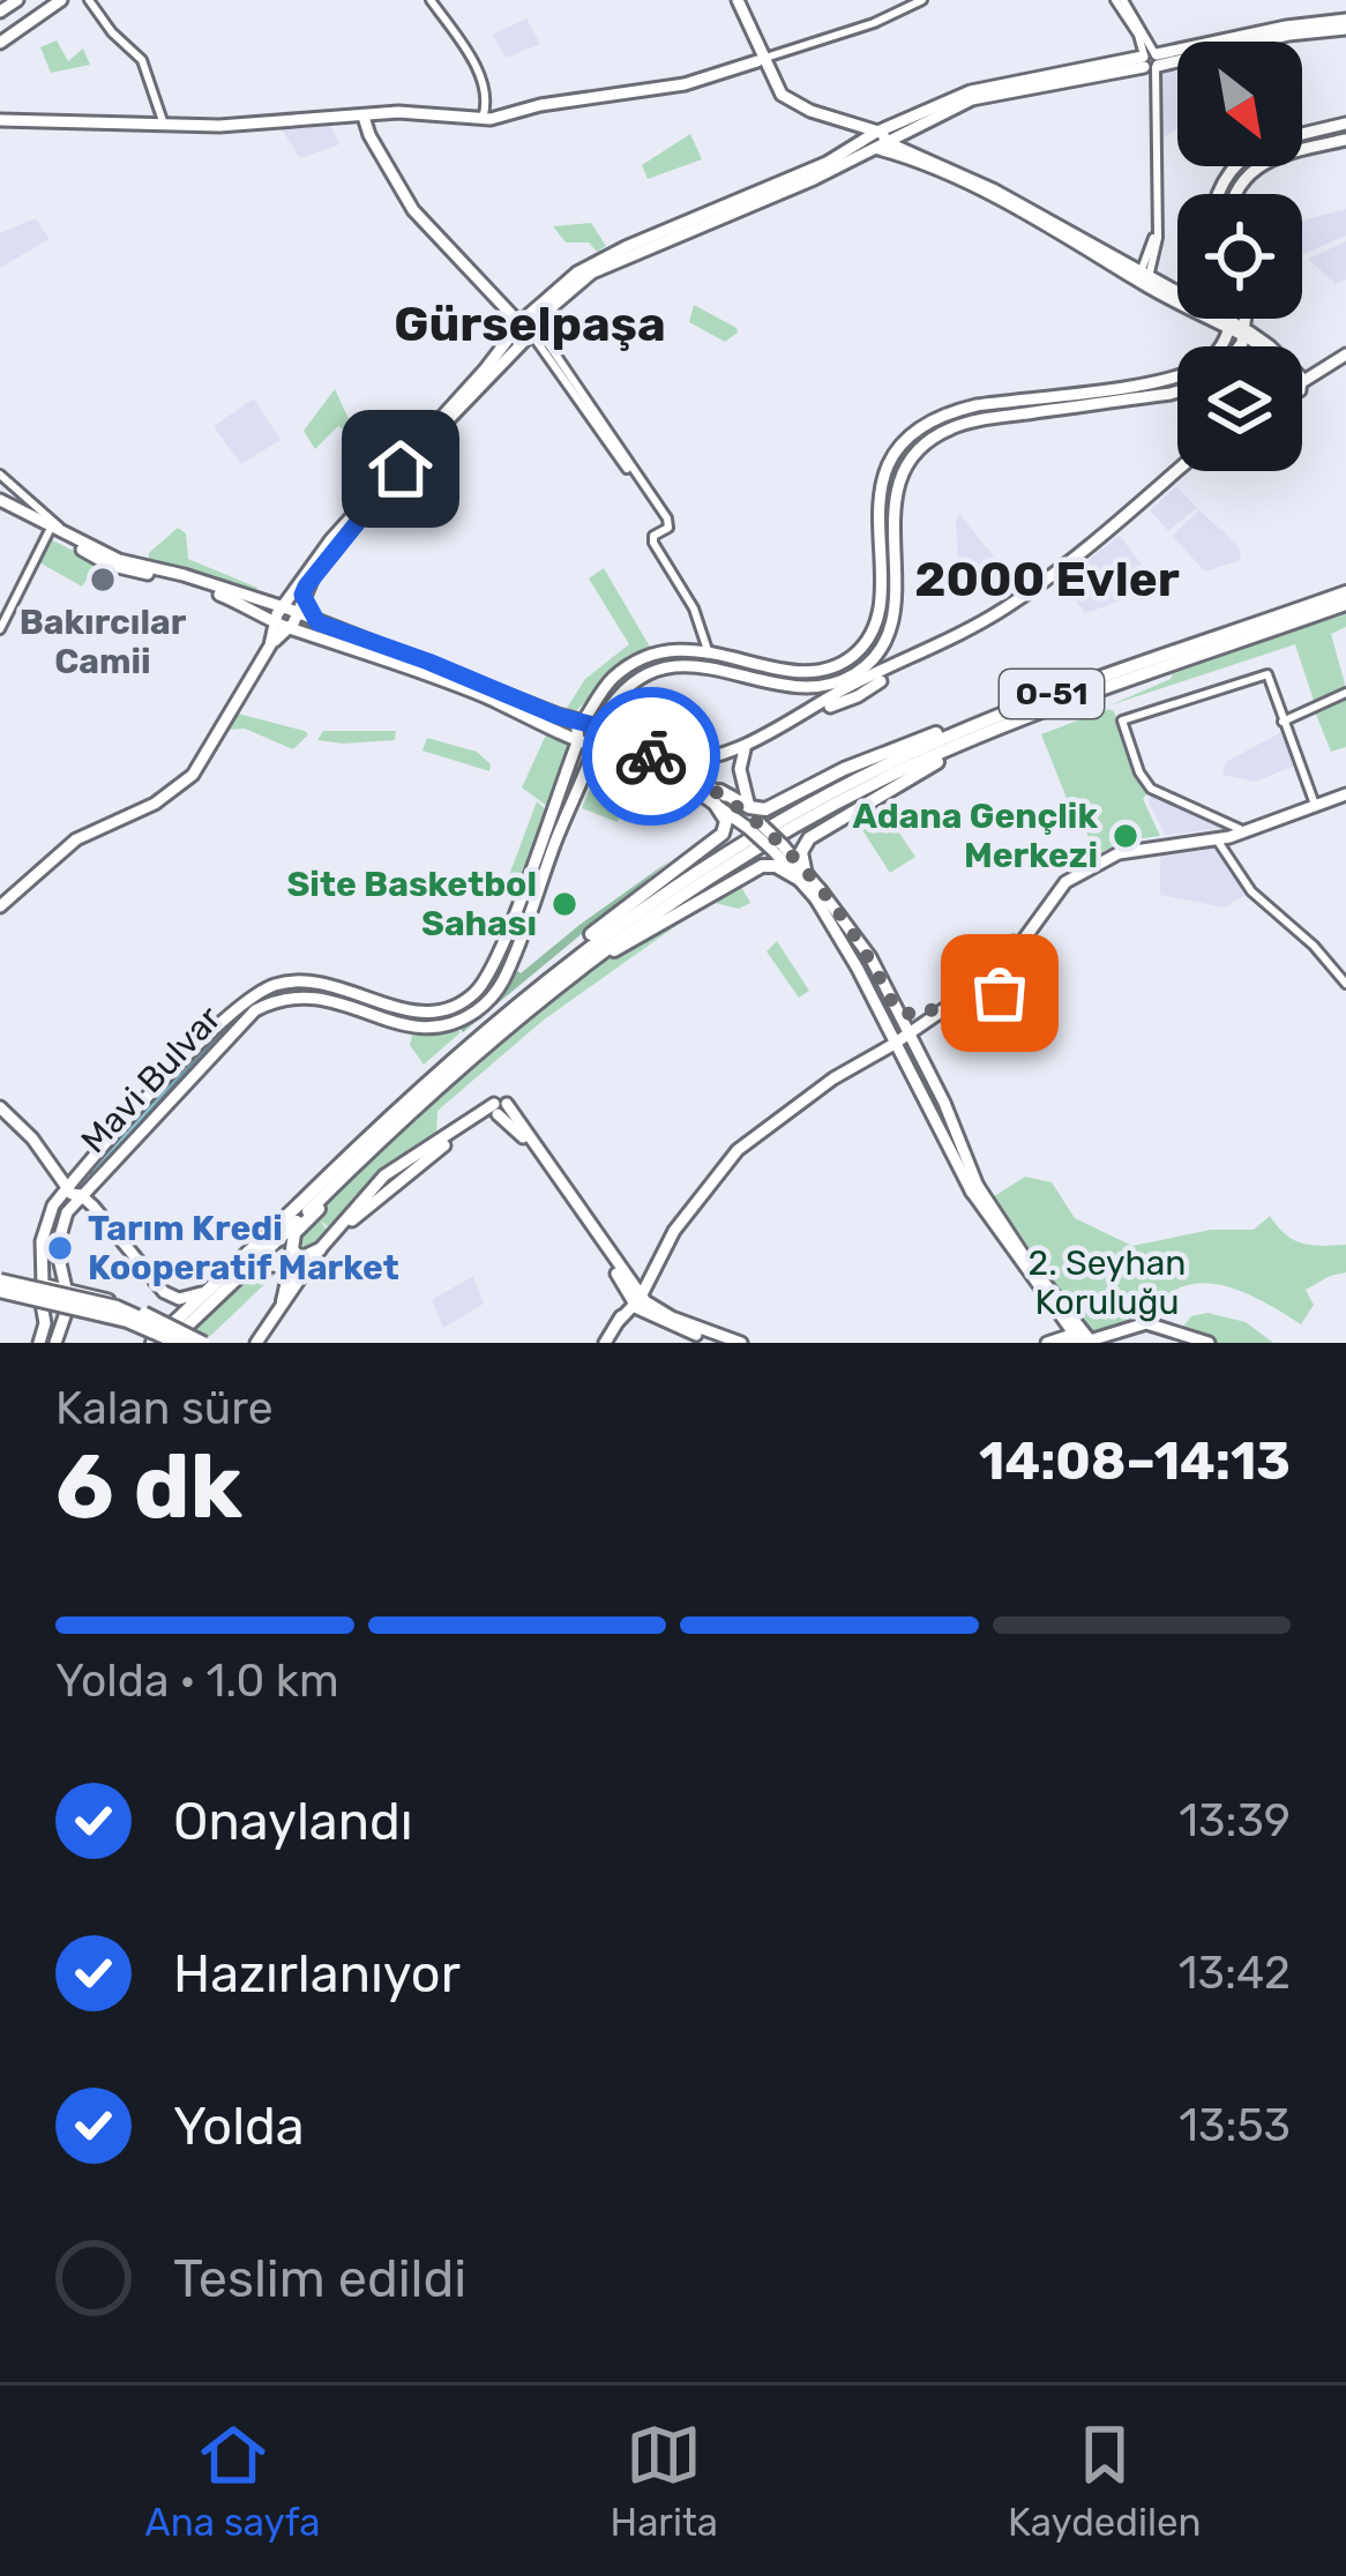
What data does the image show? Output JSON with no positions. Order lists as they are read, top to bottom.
{
  "streets": {
    "highway": ["O-51"],
    "main road": ["Mavi Bulvar"]
  },
  "districts": ["Gürselpaşa", "2000 Evler"],
  "parks": ["2. Seyhan Koruluğu"],
  "places": [
    "Bakırcılar Camii",
    "Adana Gençlik Merkezi",
    "Site Basketbol Sahası",
    "Tarım Kredi Kooperatif Market"
  ],
  "north": "bottom right",
  "page": {
    "heading": ["6 dk", "Kalan süre", "14:08–14:13"],
    "bar": "Yolda · 1.0 km",
    "list": [
      ["Onaylandı", "13:39"],
      ["Hazırlanıyor", "13:42"],
      ["Yolda", "13:53"],
      "Teslim edildi"
    ],
    "tabs": ["Ana sayfa", "Harita", "Kaydedilen"]
  }
}
